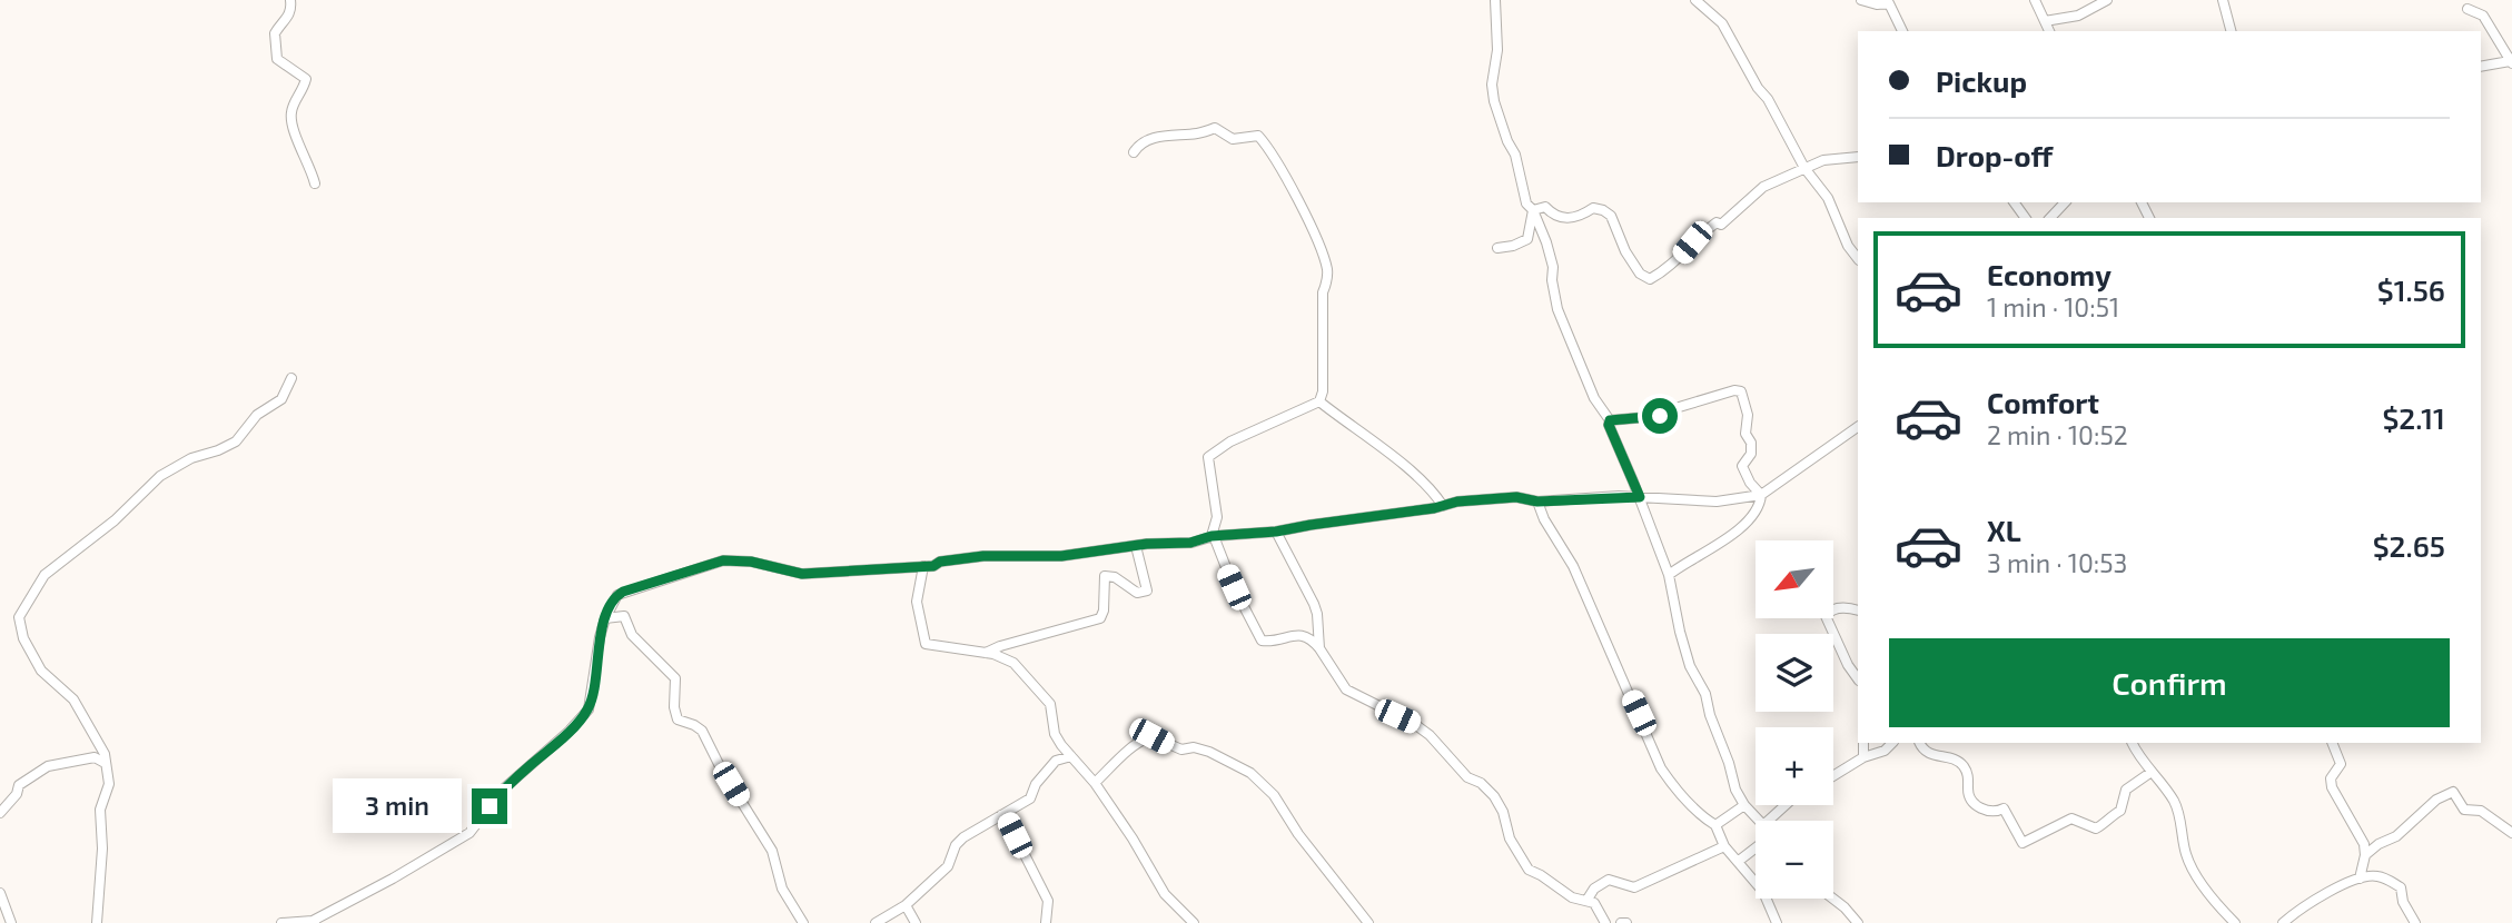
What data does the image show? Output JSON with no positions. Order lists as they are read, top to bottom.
{
  "north": "bottom left",
  "page": {
    "banner": ["Pickup", "Drop-off"],
    "list": [
      {
        "name": "Economy",
        "note": "1 min · 10:51",
        "value": "$1.56"
      },
      {
        "name": "Comfort",
        "note": "2 min · 10:52",
        "value": "$2.11"
      },
      {
        "name": "XL",
        "note": "3 min · 10:53",
        "value": "$2.65"
      }
    ],
    "map_buttons": ["+", "−"],
    "buttons": "Confirm",
    "bubble": "3 min"
  }
}
